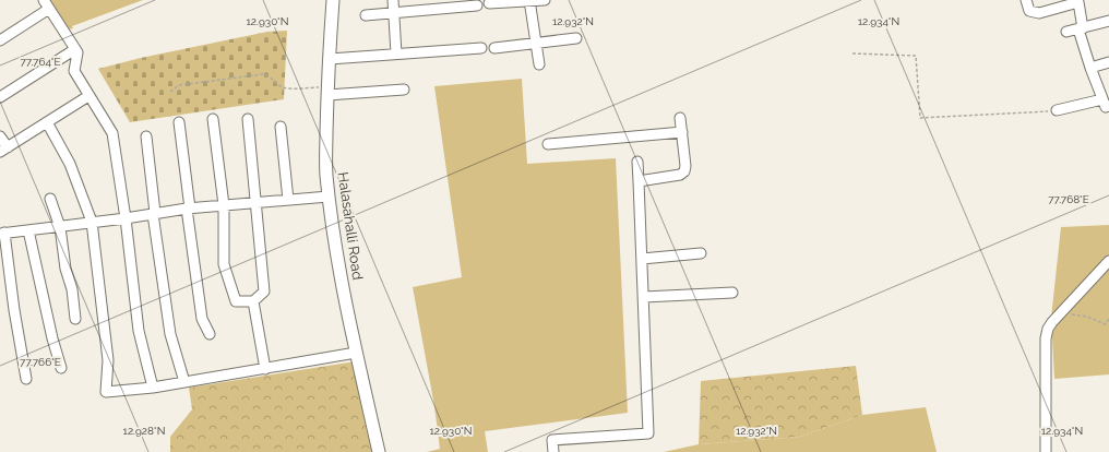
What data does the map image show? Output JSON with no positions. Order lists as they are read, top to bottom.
{
  "streets": {
    "main road": ["Halasahalli Road"]
  },
  "coordinates": [
    "12.930°N",
    "12.932°N",
    "12.934°N",
    "77.764°E",
    "77.768°E",
    "77.766°E",
    "12.928°N"
  ]
}
